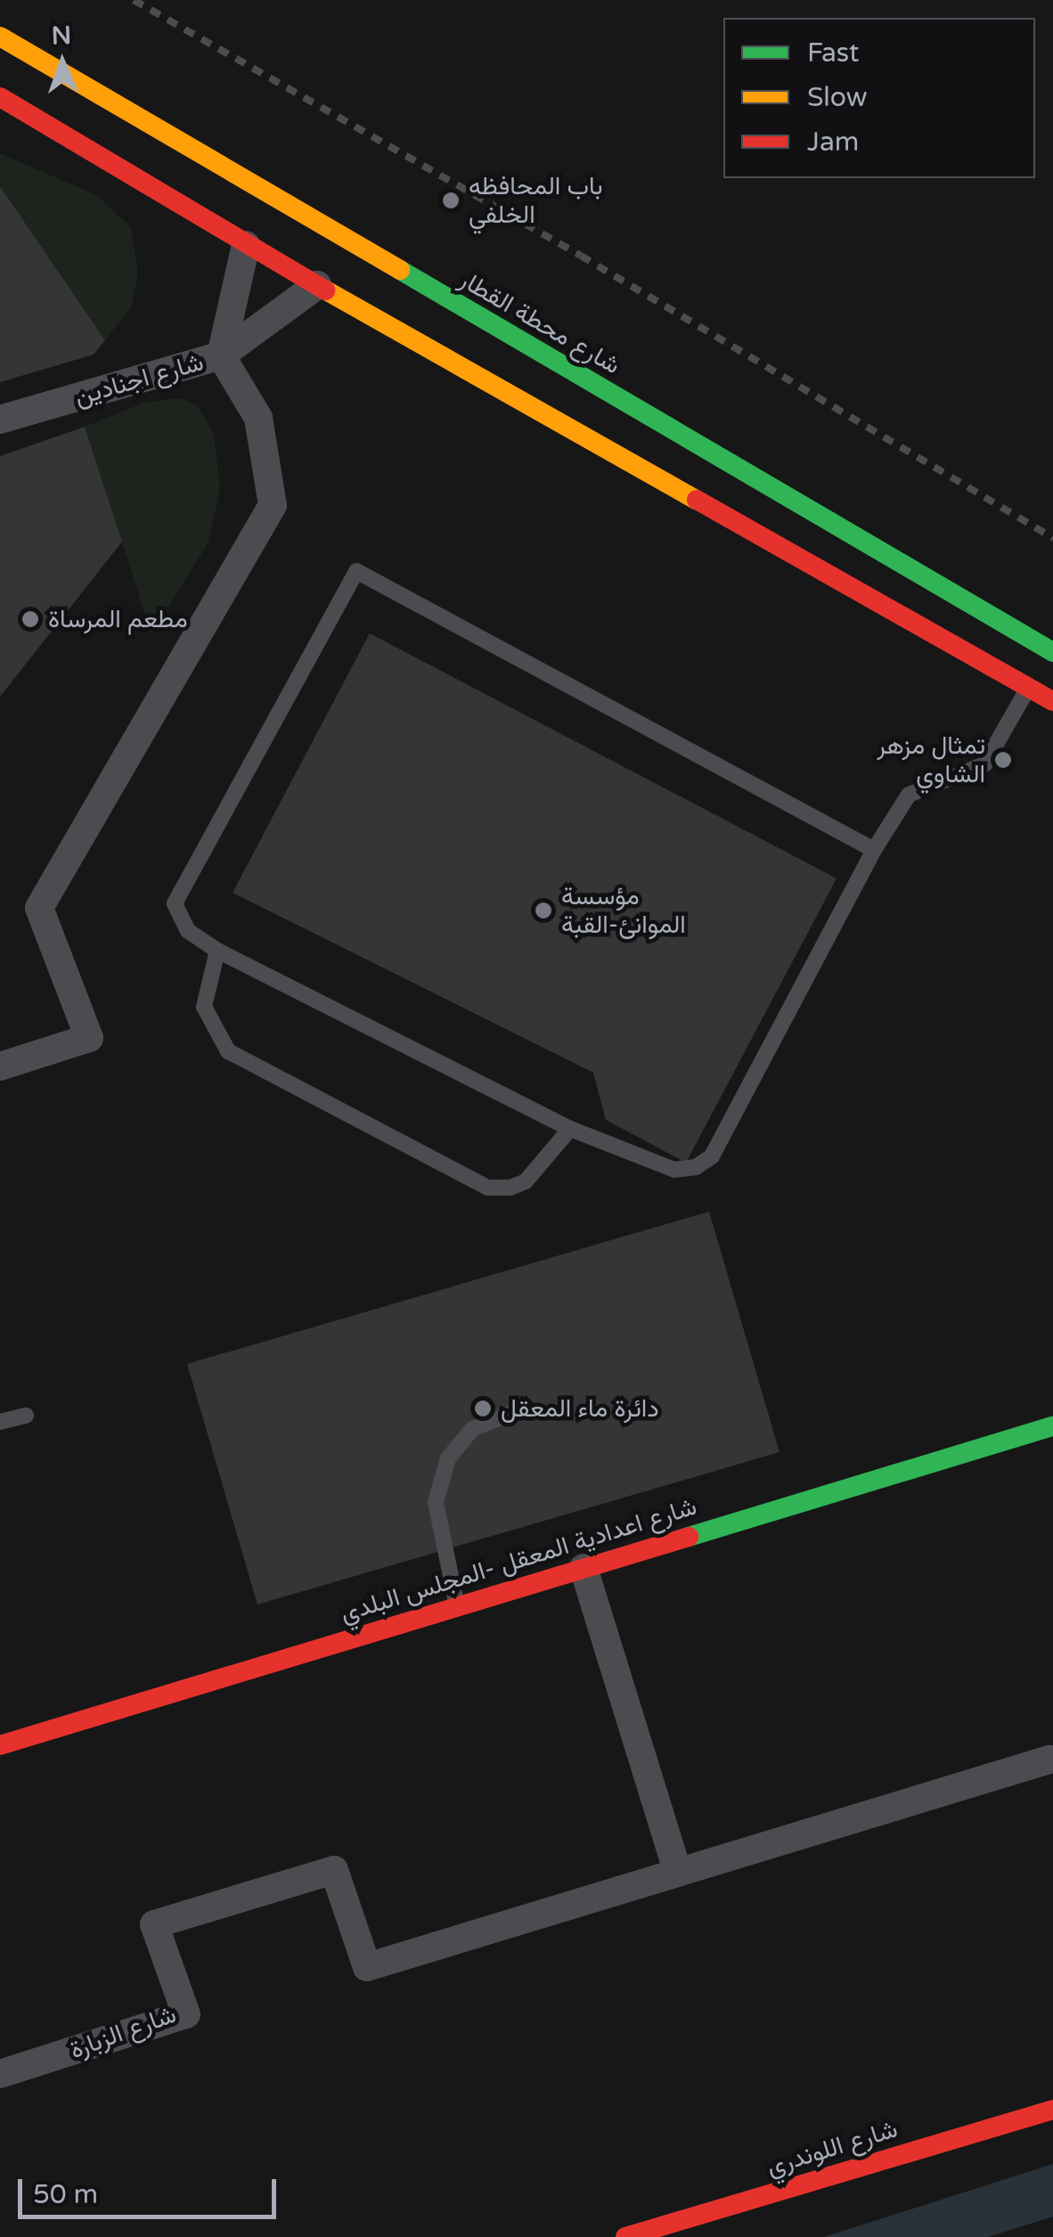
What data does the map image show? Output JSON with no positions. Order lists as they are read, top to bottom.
{
  "streets": {
    "main road": ["شارع محطة القطار", "شارع اعدادية المعقل -المجلس البلدي", "شارع اللوندري"],
    "street": ["شارع اجنادين", "شارع الزبارة"]
  },
  "crossings": [
    ["شارع محطة القطار", "شارع اجنادين"]
  ],
  "places": [
    "باب المحافظه الخلفي",
    "مطعم المرساة",
    "تمثال مزهر الشاوي",
    "مؤسسة الموانئ-القبة",
    "دائرة ماء المعقل"
  ],
  "legend": ["Fast", "Slow", "Jam"],
  "scale_bar": "50 m",
  "north": "top"
}
